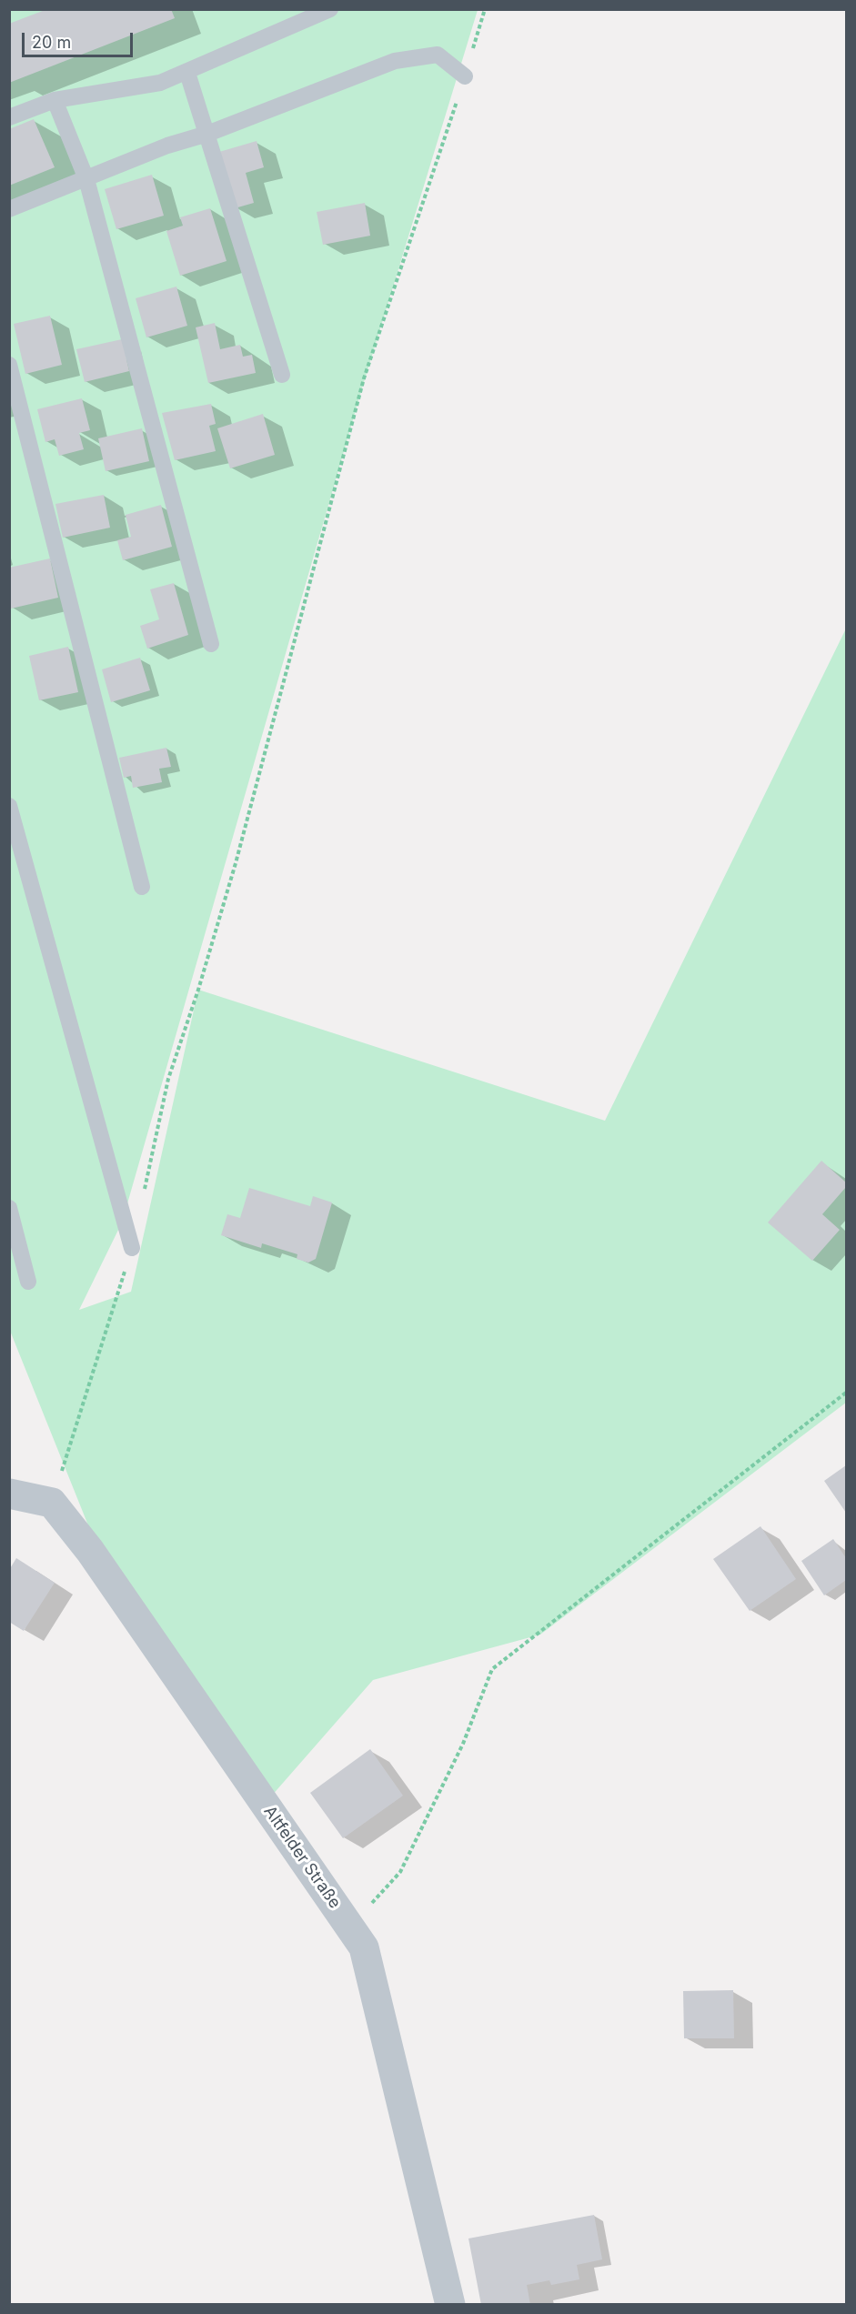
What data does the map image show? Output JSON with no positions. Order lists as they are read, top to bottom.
{
  "streets": {
    "street": ["Altfelder Straße"]
  },
  "scale_bar": "20 m"
}
